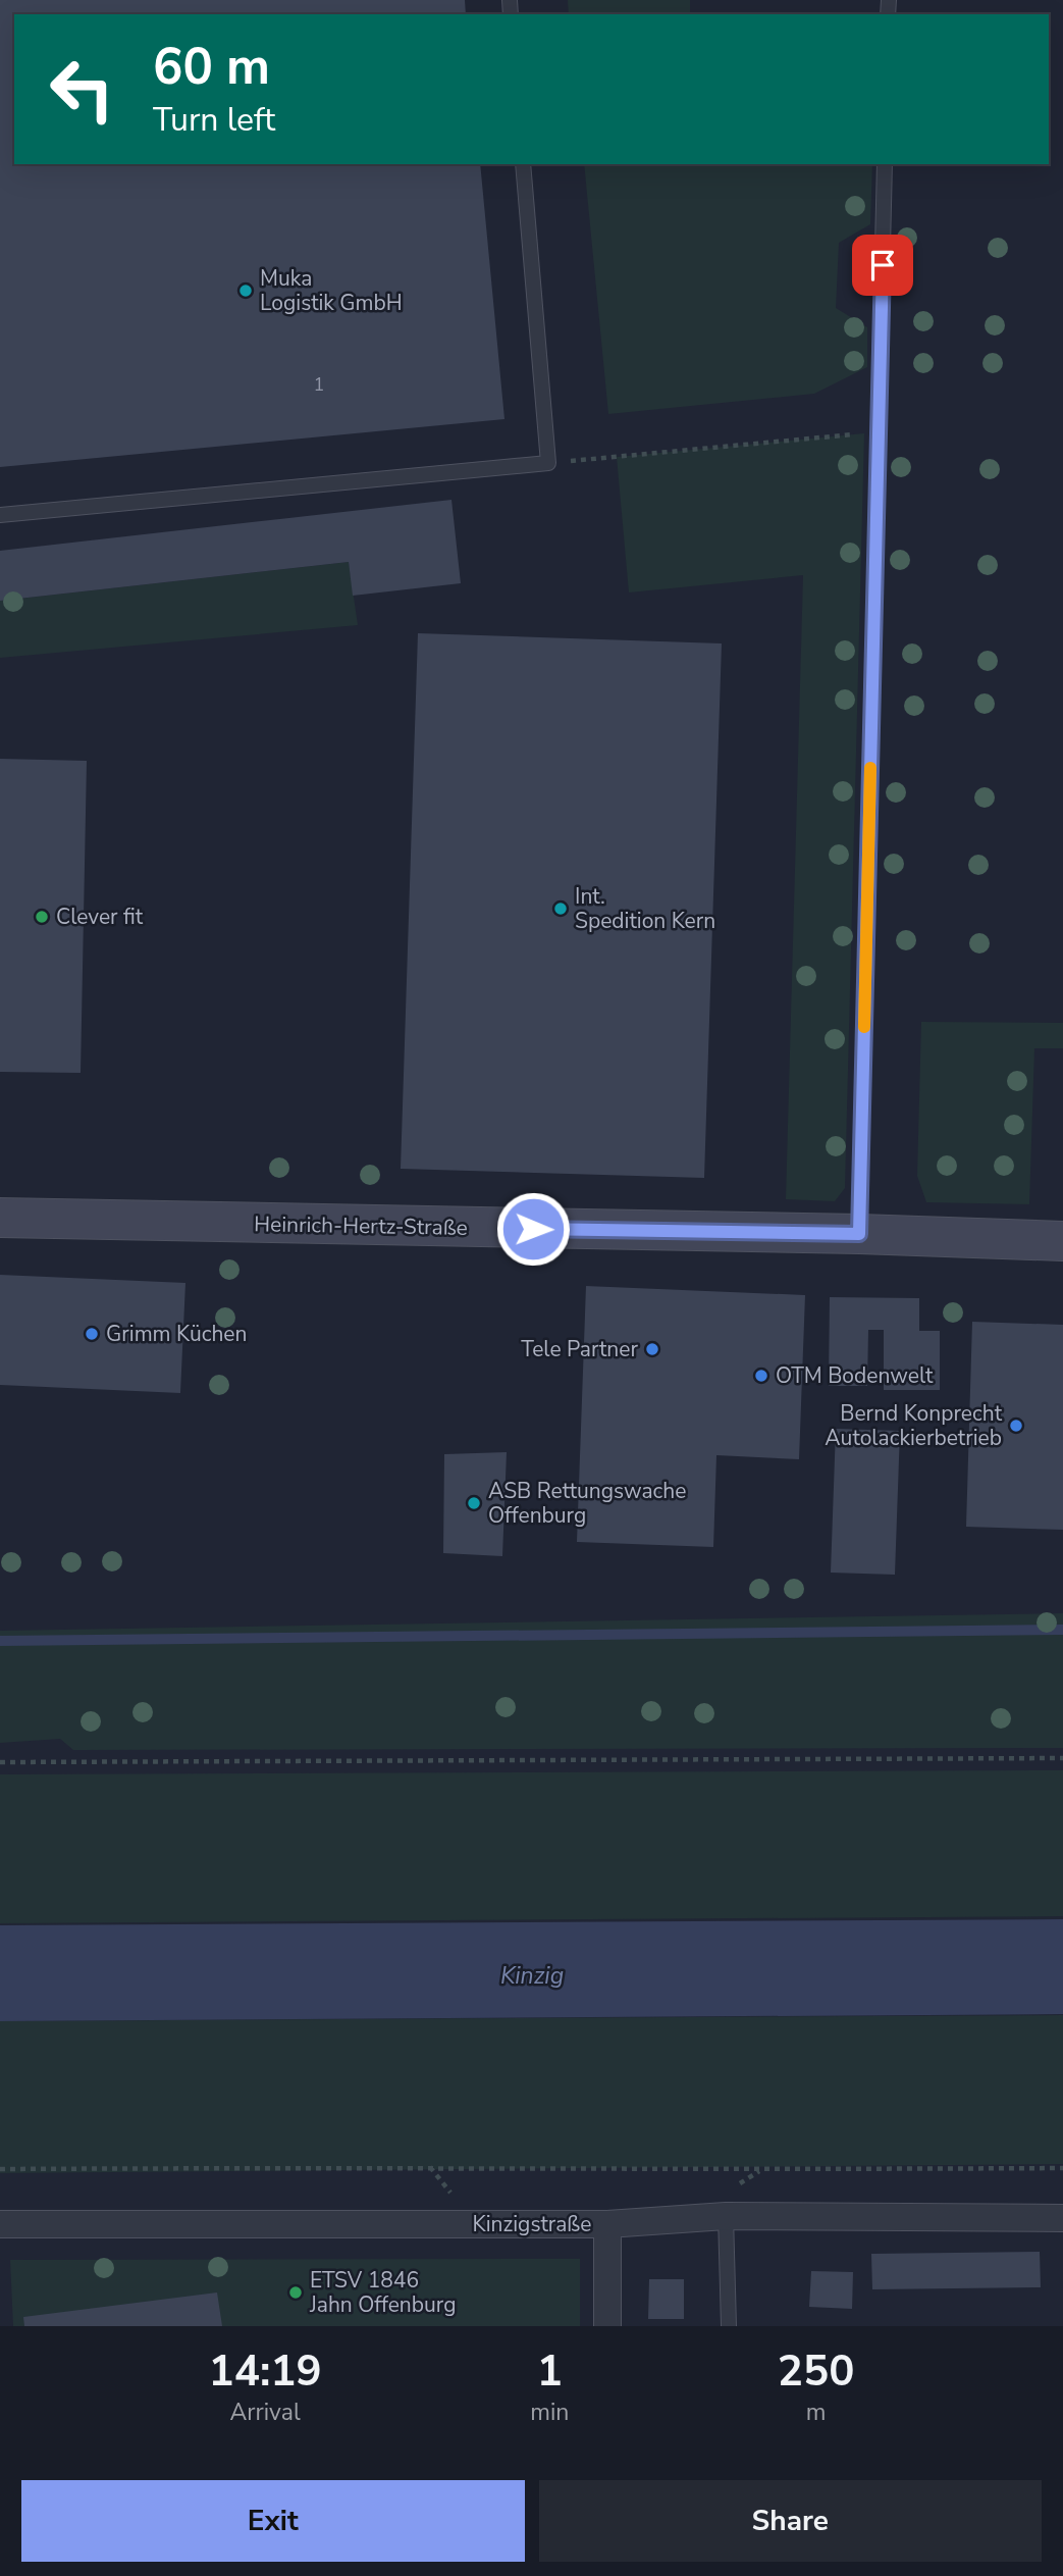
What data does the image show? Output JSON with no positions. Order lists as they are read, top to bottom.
{
  "streets": {
    "street": ["Heinrich-Hertz-Straße", "Kinzigstraße"]
  },
  "water": ["Kinzig"],
  "places": [
    "Muka Logistik GmbH",
    "Int. Spedition Kern",
    "Clever fit",
    "Grimm Küchen",
    "Tele Partner",
    "OTM Bodenwelt",
    "Bernd Konprecht Autolackierbetrieb",
    "ASB Rettungswache Offenburg",
    "ETSV 1846 Jahn Offenburg"
  ],
  "house_numbers": ["1"],
  "page": {
    "turn": ["60 m", "Turn left"],
    "eta": [
      "14:19",
      "Arrival",
      "1",
      "min",
      "250",
      "m"
    ],
    "buttons": ["Exit", "Share"]
  }
}
